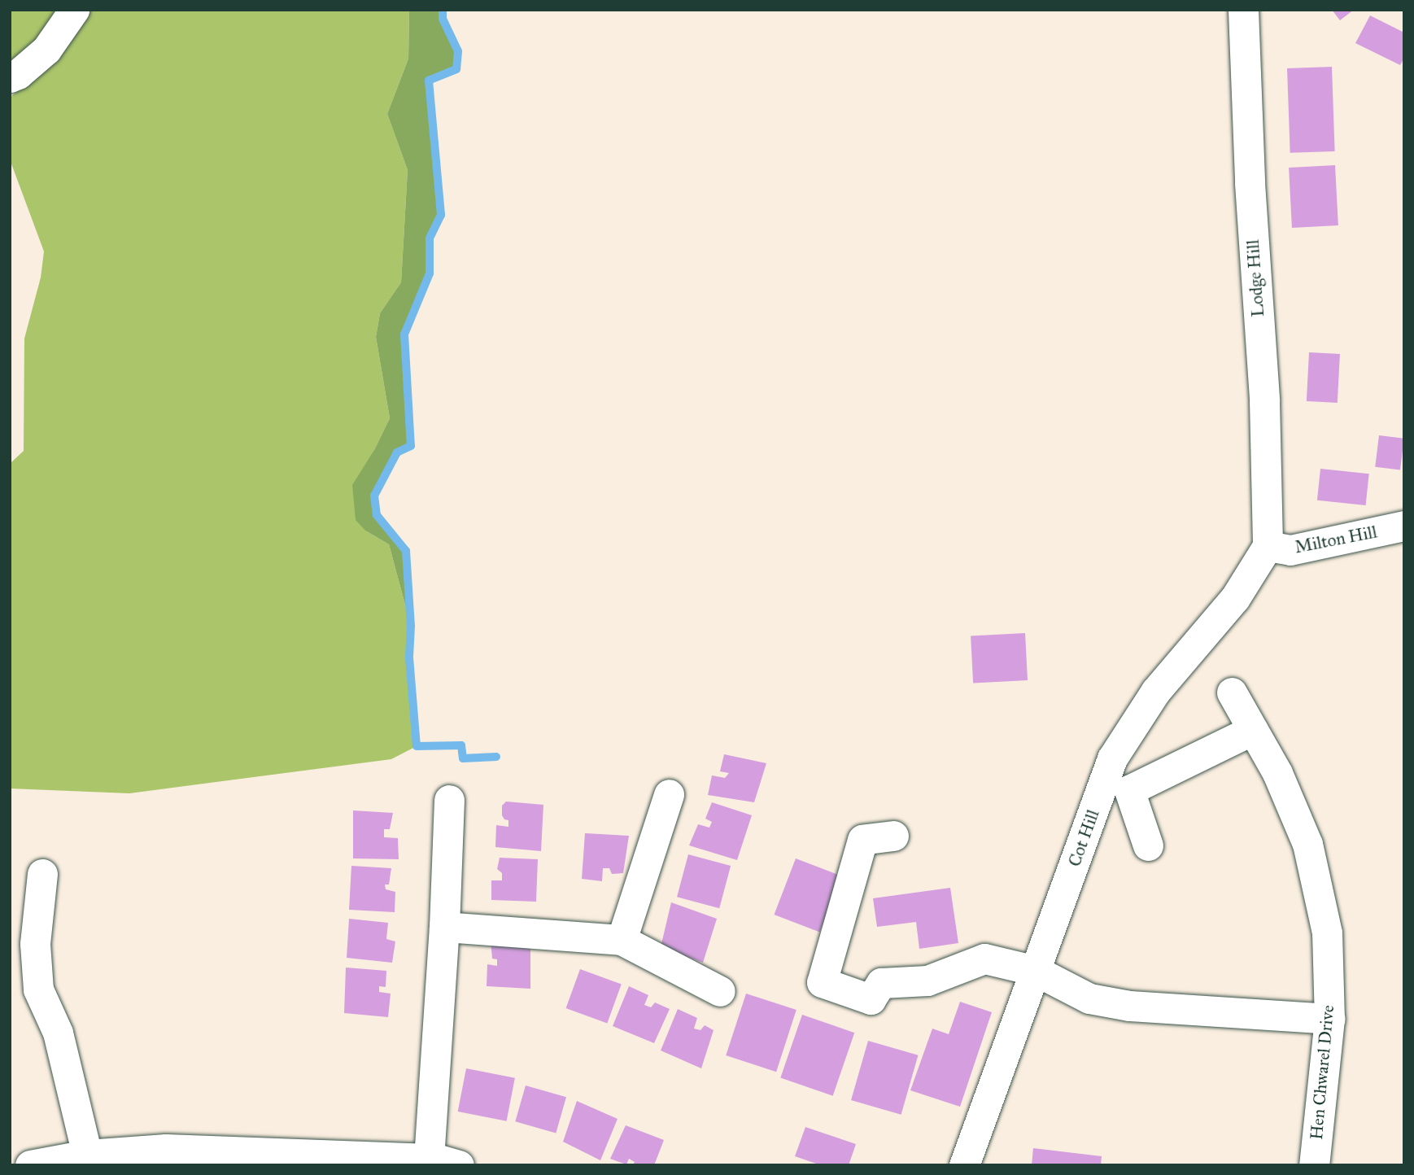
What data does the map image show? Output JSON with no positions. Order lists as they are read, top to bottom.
{
  "streets": {
    "street": [
      "Lodge Hill",
      "Milton Hill",
      "Cot Hill",
      "Hen Chwarel Drive"
    ]
  },
  "crossings": [
    ["Lodge Hill", "Milton Hill"],
    ["Lodge Hill", "Cot Hill"],
    ["Milton Hill", "Cot Hill"]
  ]
}
